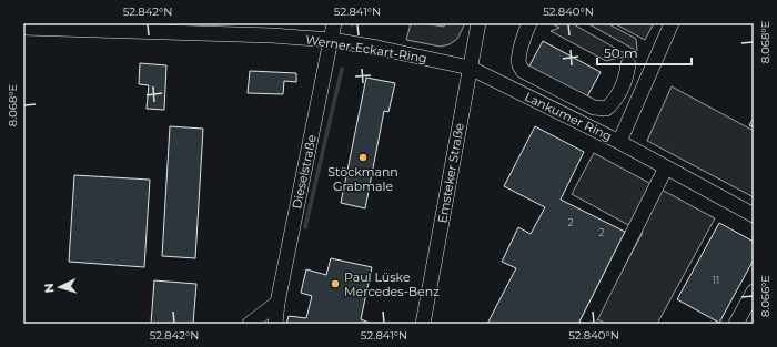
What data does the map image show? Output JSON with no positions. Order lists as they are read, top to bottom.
{
  "streets": {
    "street": [
      "Werner-Eckart-Ring",
      "Lankumer Ring",
      "Dieselstraße",
      "Emsteker Straße"
    ]
  },
  "crossings": [
    ["Werner-Eckart-Ring", "Lankumer Ring"],
    ["Werner-Eckart-Ring", "Dieselstraße"],
    ["Werner-Eckart-Ring", "Emsteker Straße"],
    ["Lankumer Ring", "Emsteker Straße"]
  ],
  "places": ["Stöckmann Grabmale", "Paul Lüske Mercedes-Benz"],
  "house_numbers": ["2", "2", "11"],
  "scale_bar": "50 m",
  "north": "left",
  "coordinates": [
    "52.842°N",
    "52.841°N",
    "52.840°N",
    "8.068°E",
    "8.066°E"
  ]
}
